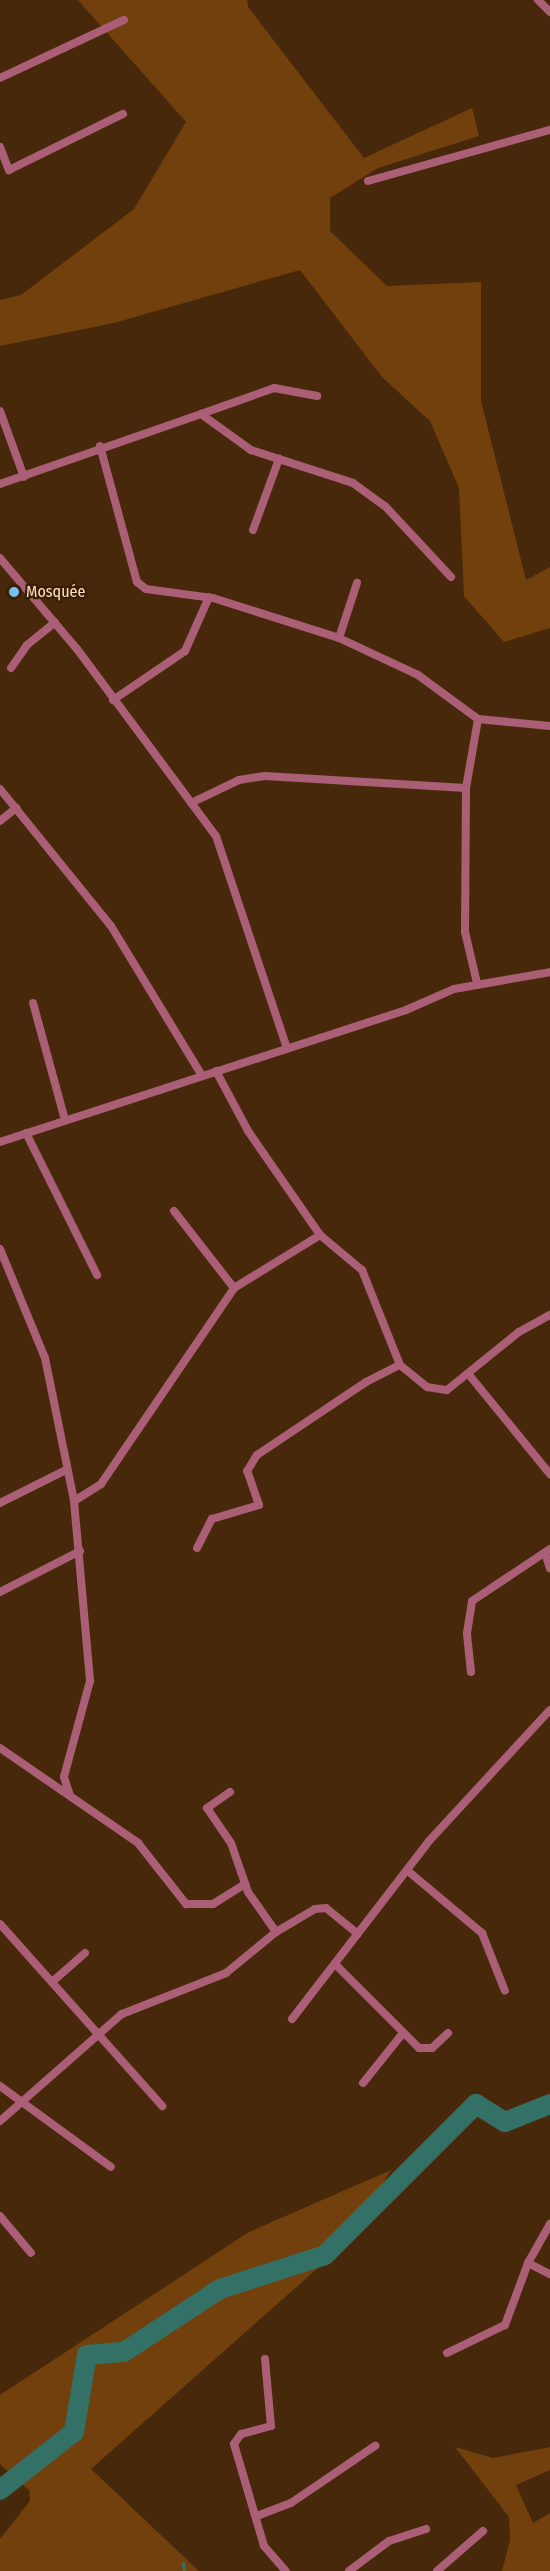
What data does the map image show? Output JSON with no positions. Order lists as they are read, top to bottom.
{
  "places": ["Mosquée"]
}
